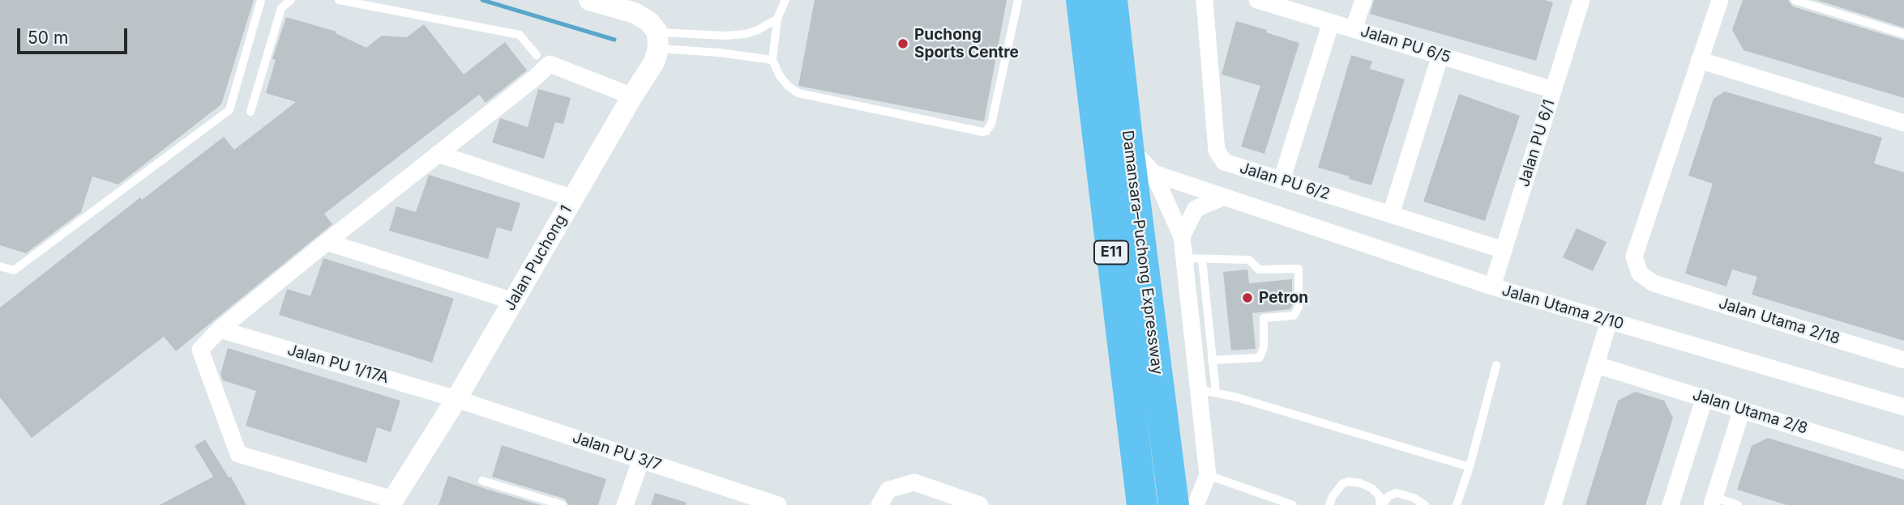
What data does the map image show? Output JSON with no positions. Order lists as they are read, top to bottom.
{
  "streets": {
    "highway": ["E11", "Damansara–Puchong Expressway"],
    "street": [
      "Jalan PU 6/5",
      "Jalan PU 6/1",
      "Jalan PU 6/2",
      "Jalan Puchong 1",
      "Jalan Utama 2/10",
      "Jalan Utama 2/18",
      "Jalan PU 1/17A",
      "Jalan Utama 2/8",
      "Jalan PU 3/7"
    ]
  },
  "crossings": [
    ["Jalan PU 6/5", "Jalan PU 6/1"],
    ["Jalan PU 6/1", "Jalan PU 6/2"],
    ["Jalan PU 6/1", "Jalan Utama 2/10"],
    ["Damansara–Puchong Expressway", "Jalan Utama 2/10"],
    ["Jalan Puchong 1", "Jalan PU 1/17A"],
    ["Jalan Puchong 1", "Jalan PU 3/7"],
    ["Jalan PU 1/17A", "Jalan PU 3/7"]
  ],
  "places": ["Puchong Sports Centre", "Petron"],
  "scale_bar": "50 m"
}
